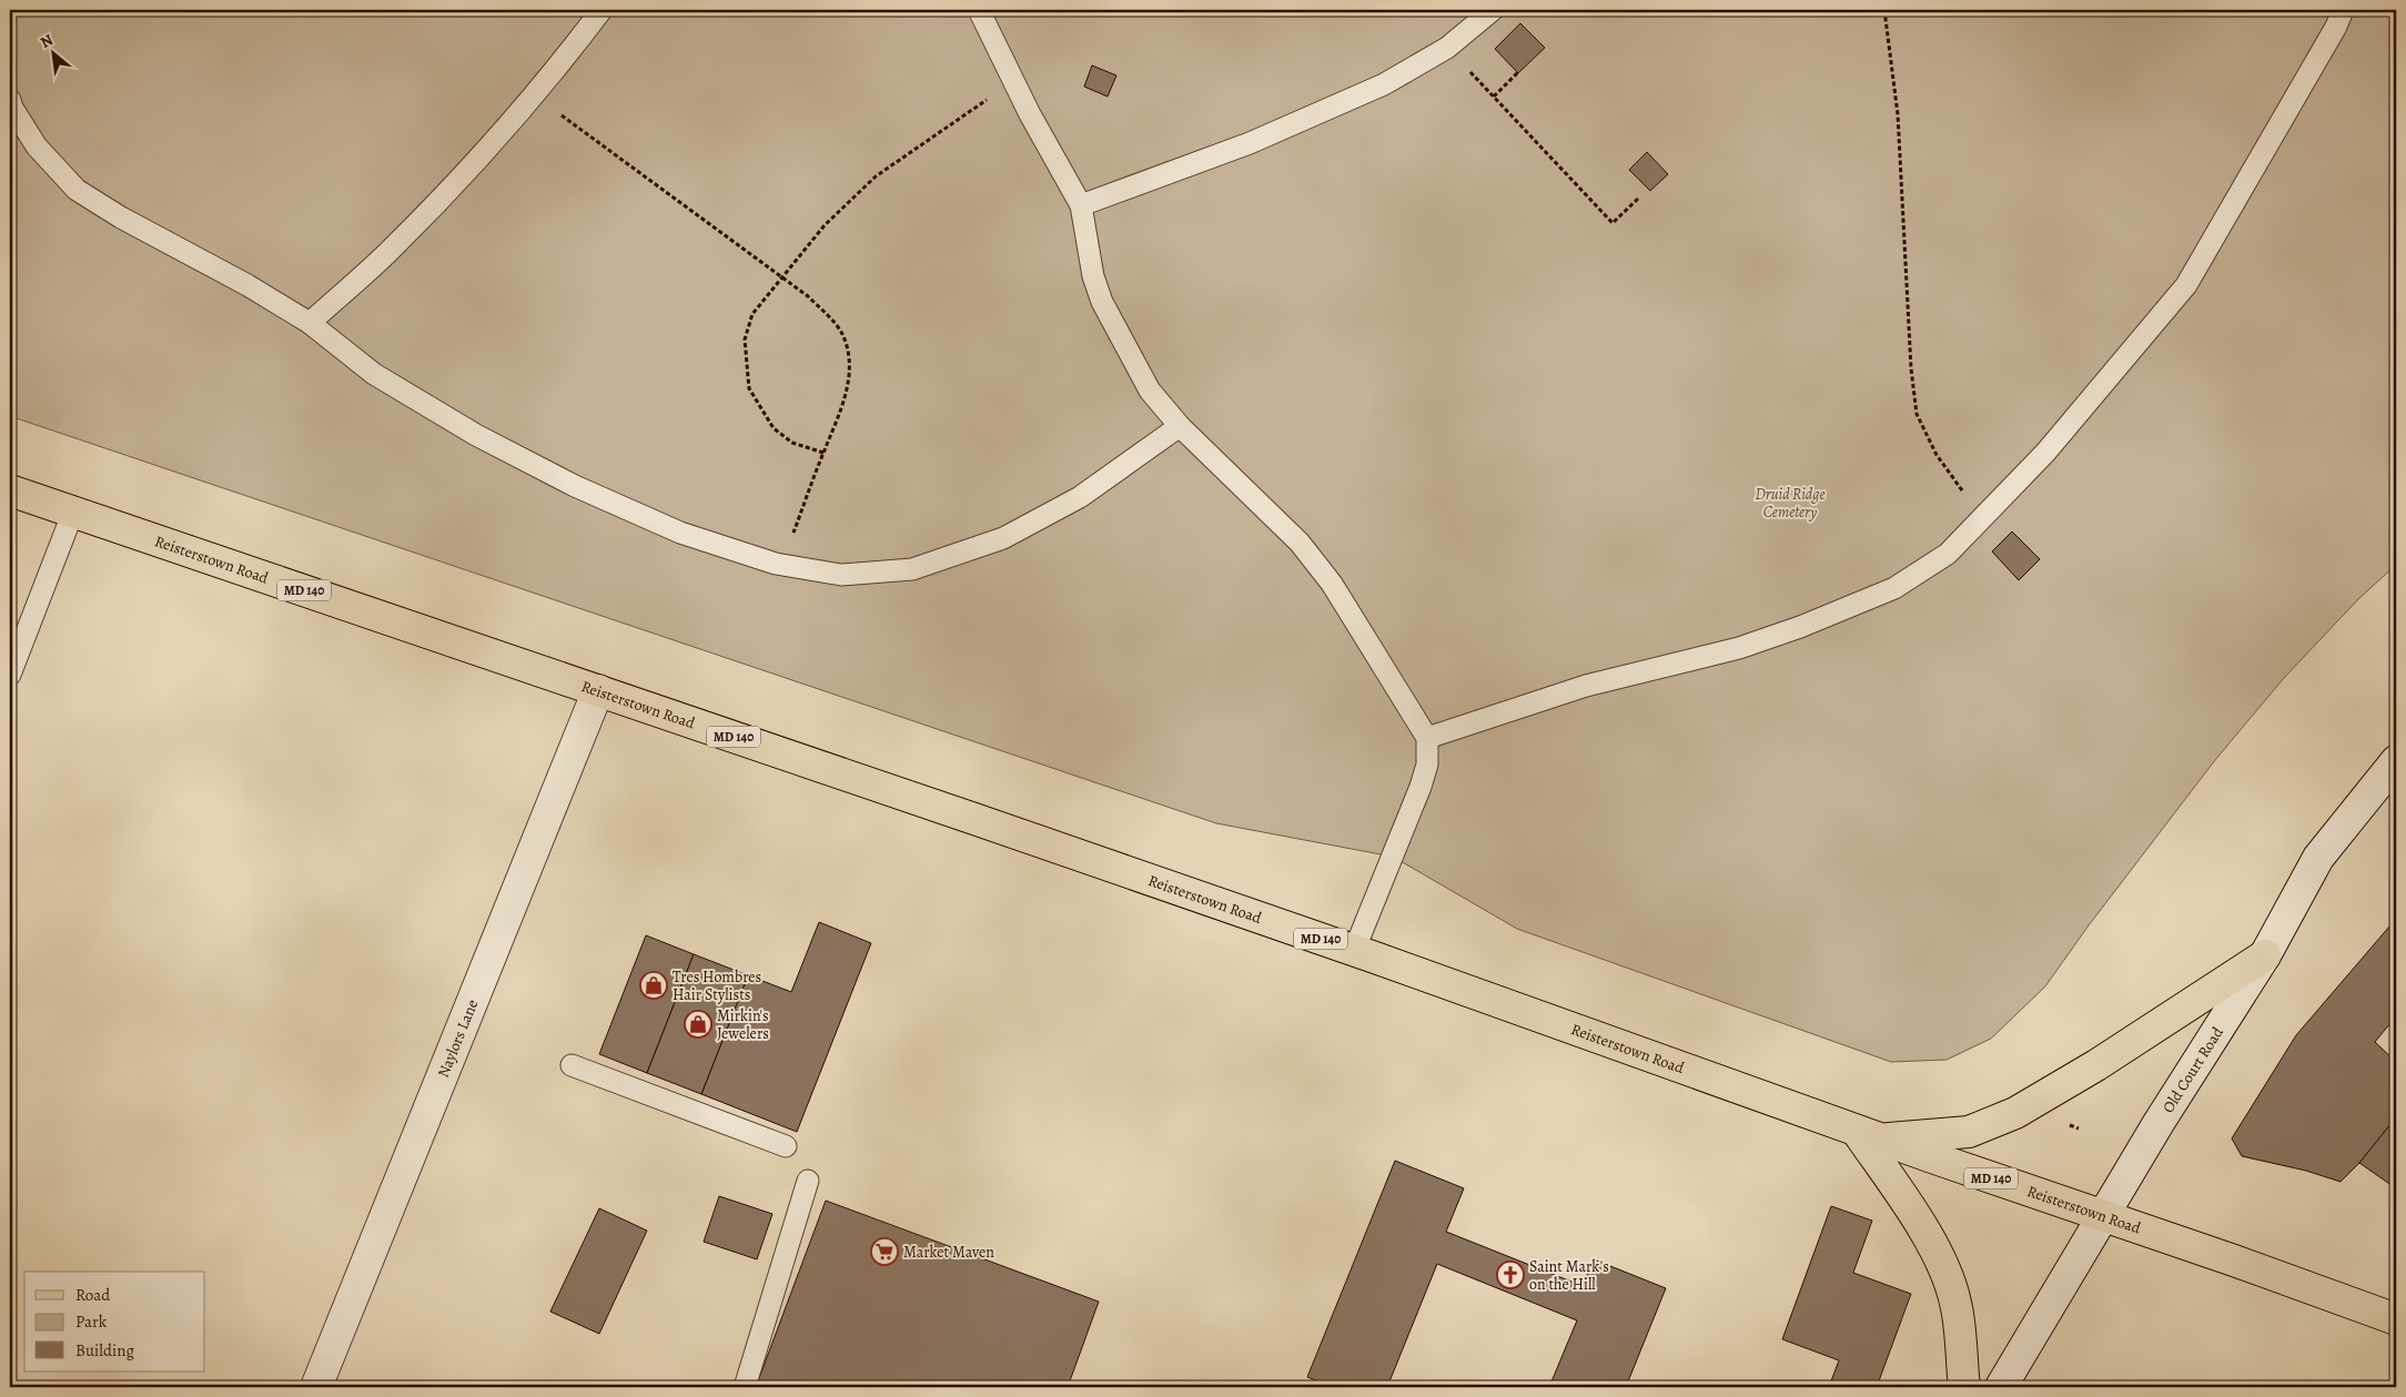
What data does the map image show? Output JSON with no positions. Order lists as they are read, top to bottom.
{
  "streets": {
    "main road": [
      "Reisterstown Road",
      "MD 140",
      "Naylors Lane",
      "Old Court Road"
    ]
  },
  "crossings": [
    ["Reisterstown Road", "Naylors Lane"],
    ["Reisterstown Road", "Old Court Road"]
  ],
  "parks": ["Druid Ridge Cemetery"],
  "places": {
    "shop": ["Tres Hombres Hair Stylists", "Mirkin's Jewelers"],
    "supermarket": ["Market Maven"],
    "church": ["Saint Mark's on the Hill"]
  },
  "legend": ["Road", "Park", "Building"],
  "north": "top left"
}
